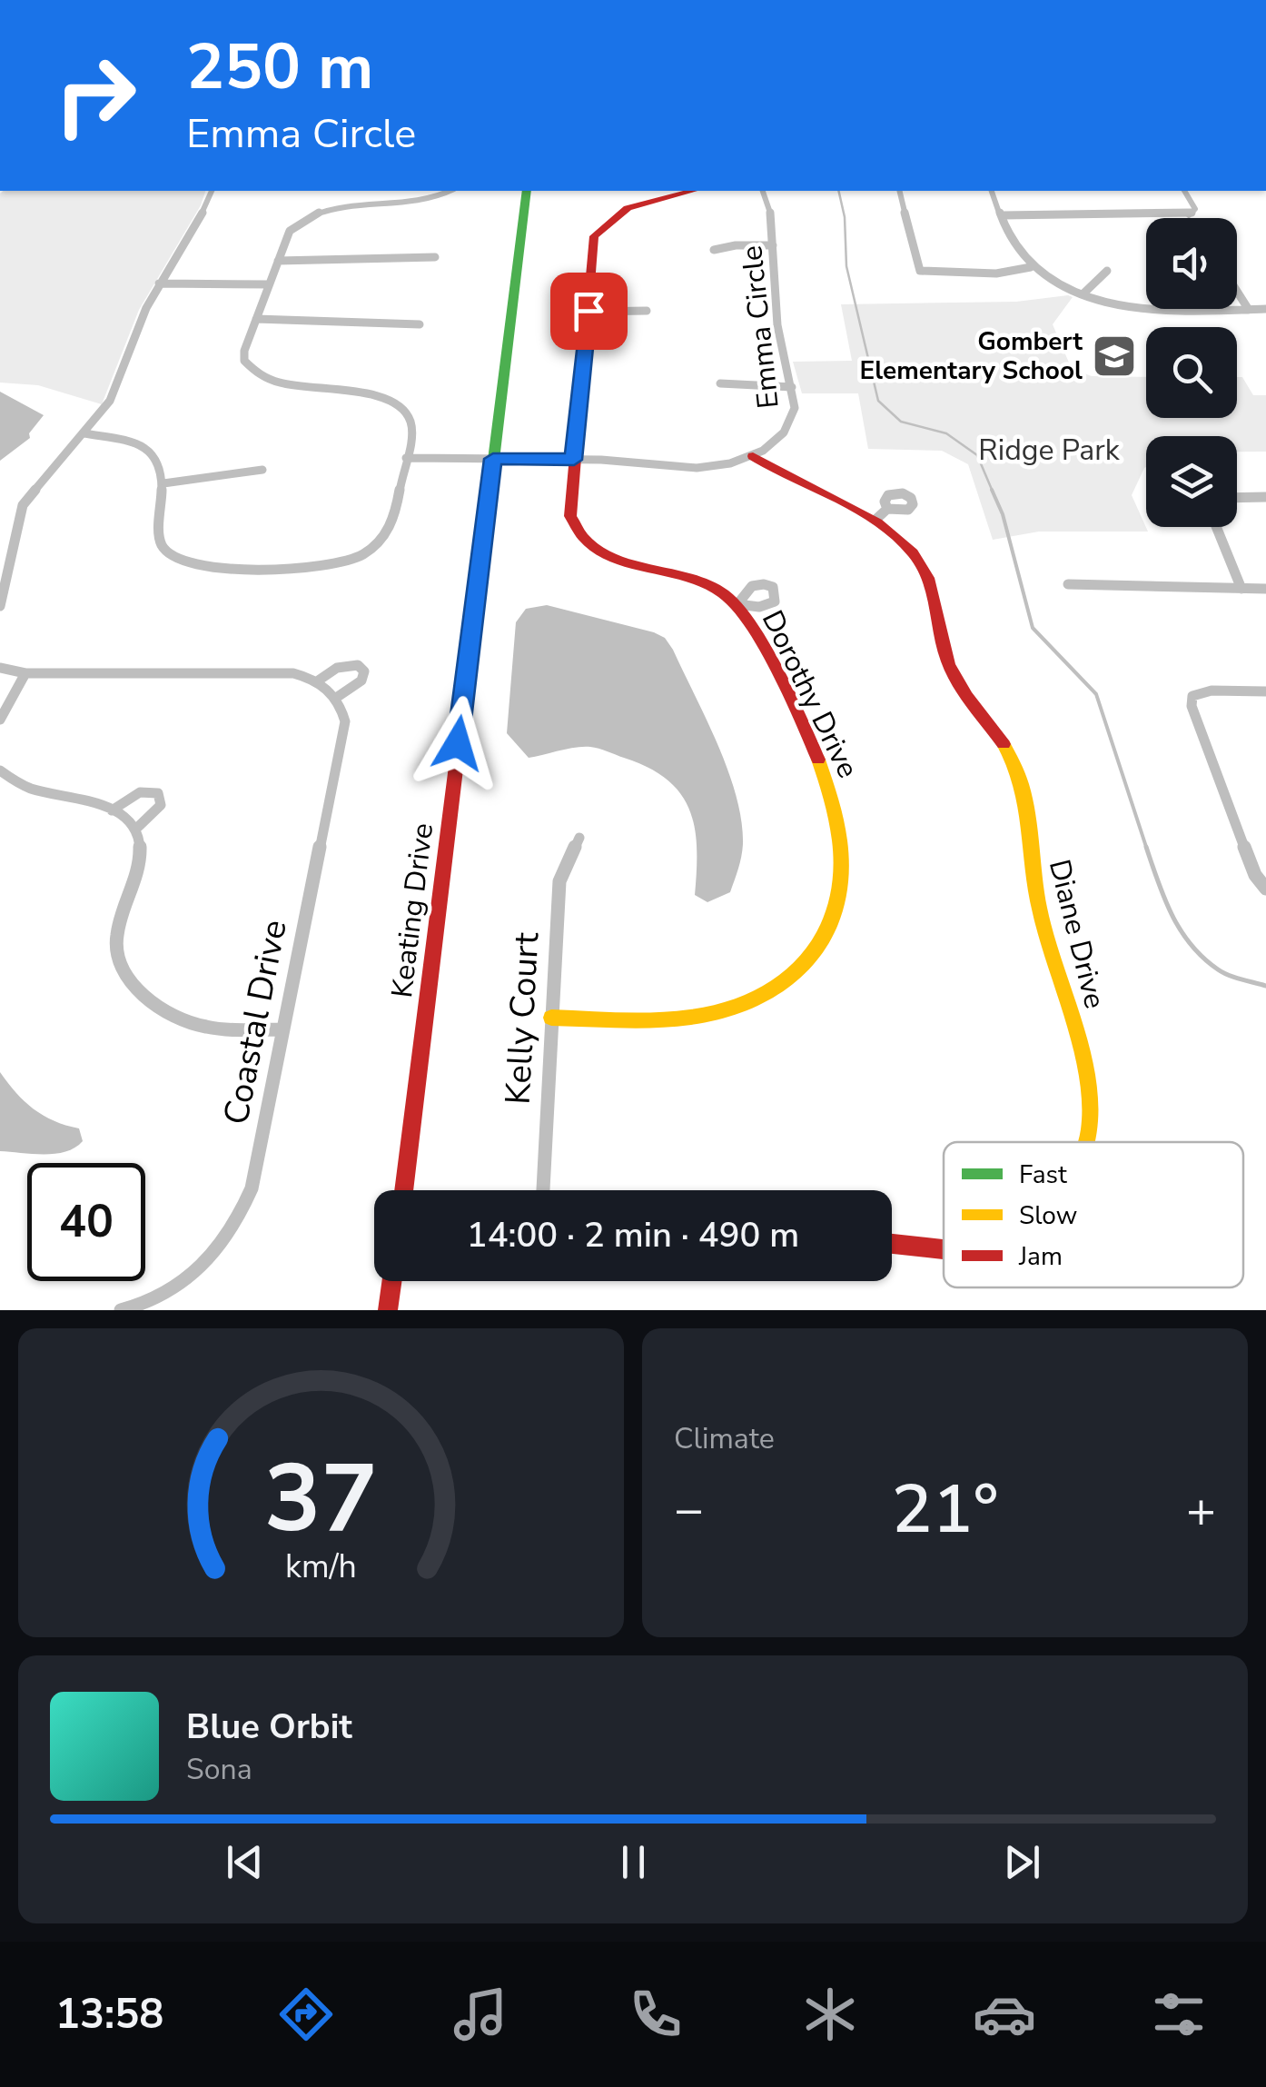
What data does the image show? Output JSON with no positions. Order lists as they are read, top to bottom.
{
  "streets": {
    "street": [
      "Emma Circle",
      "Dorothy Drive",
      "Keating Drive",
      "Diane Drive",
      "Kelly Court",
      "Coastal Drive"
    ]
  },
  "crossings": [
    ["Emma Circle", "Dorothy Drive"],
    ["Emma Circle", "Keating Drive"],
    ["Emma Circle", "Diane Drive"],
    ["Dorothy Drive", "Kelly Court"]
  ],
  "parks": ["Ridge Park"],
  "places": {
    "school or university": ["Gombert Elementary School"]
  },
  "legend": ["Fast", "Slow", "Jam"],
  "page": {
    "turn": ["250 m", "Emma Circle"],
    "limit": "40",
    "trip": "14:00 · 2 min · 490 m",
    "tile": "Climate",
    "heat": ["−", "21°", "+"],
    "song": ["Blue Orbit", "Sona"],
    "tabs": "13:58",
    "gauge": ["37", "km/h"]
  }
}
